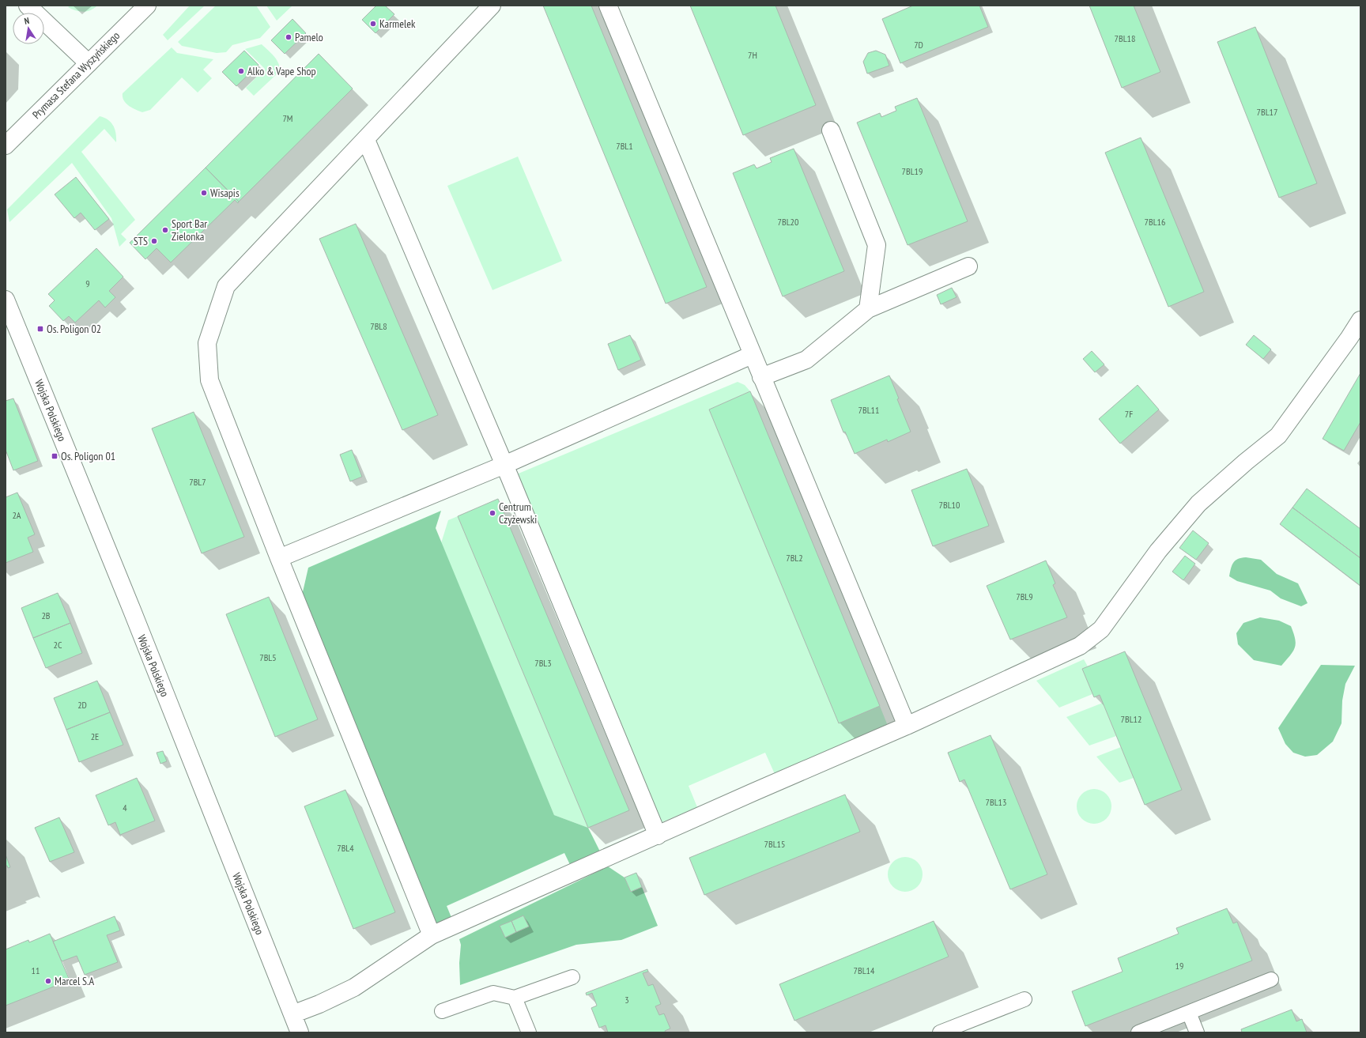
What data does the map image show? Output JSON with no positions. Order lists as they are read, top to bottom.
{
  "streets": {
    "street": ["Prymasa Stefana Wyszyńskiego", "Wojska Polskiego"]
  },
  "places": {
    "other": [
      "Karmelek",
      "Pamelo",
      "Alko & Vape Shop",
      "Wisapis",
      "Sport Bar Zielonka",
      "STS",
      "Centrum Czyżewski",
      "Marcel S.A"
    ],
    "transit": ["Os. Poligon 02", "Os. Poligon 01"]
  },
  "house_numbers": [
    "7BL18",
    "7D",
    "7H",
    "7BL17",
    "7M",
    "7BL1",
    "7BL19",
    "7BL20",
    "7BL16",
    "9",
    "7BL8",
    "7BL11",
    "7F",
    "7BL7",
    "7BL10",
    "2A",
    "7BL2",
    "7BL9",
    "2B",
    "2C",
    "7BL5",
    "7BL3",
    "2D",
    "7BL12",
    "2E",
    "7BL13",
    "4",
    "7BL15",
    "7BL4",
    "19",
    "11",
    "7BL14",
    "3"
  ],
  "north": "top"
}
